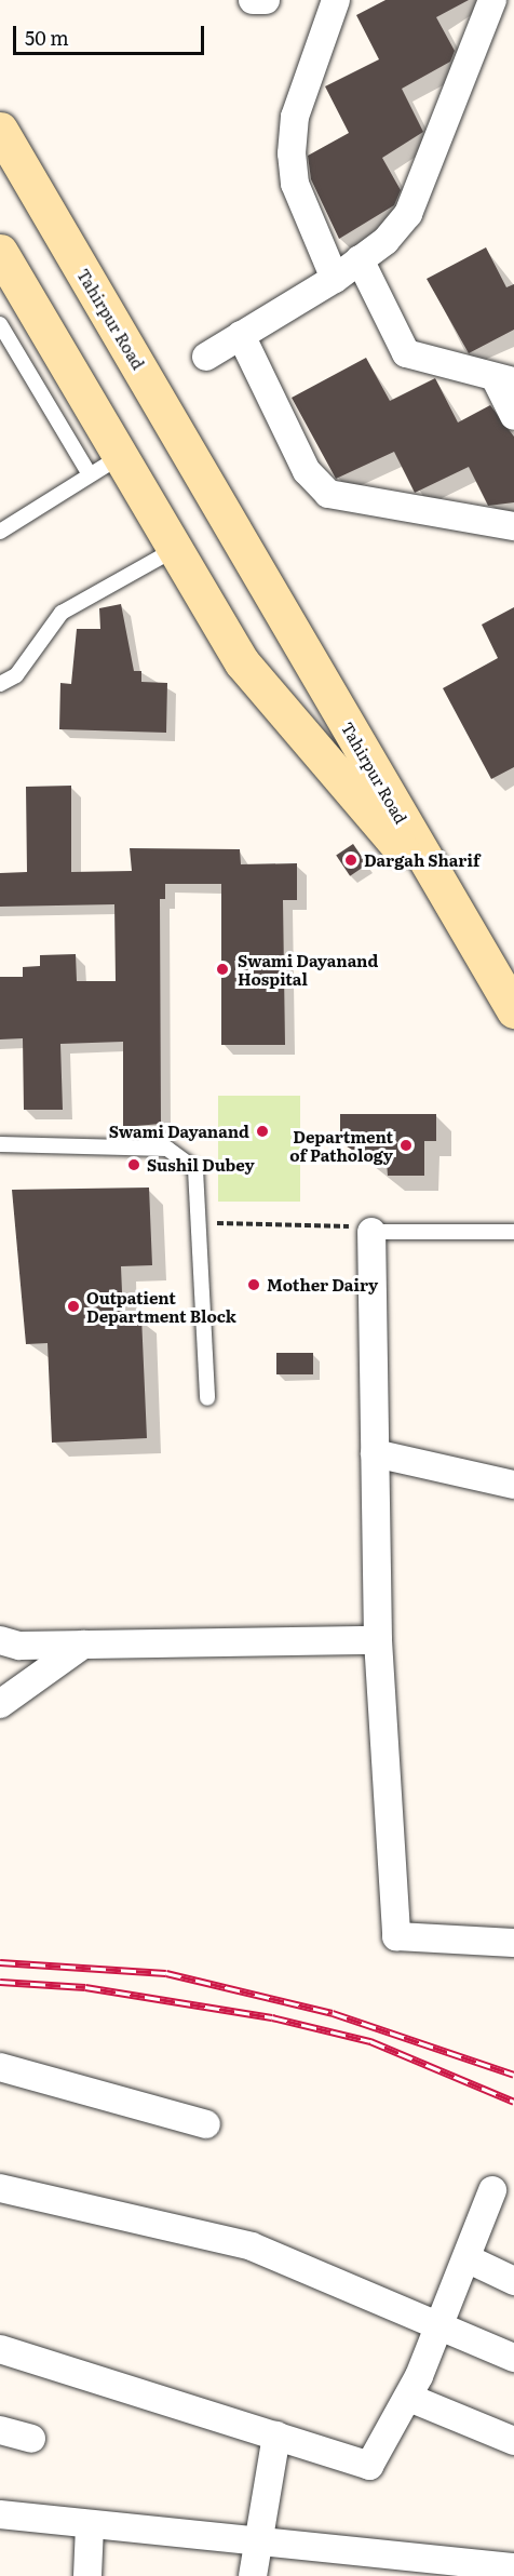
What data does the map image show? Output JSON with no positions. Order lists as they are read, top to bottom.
{
  "streets": {
    "main road": ["Tahirpur Road"]
  },
  "places": [
    "Dargah Sharif",
    "Swami Dayanand Hospital",
    "Swami Dayanand",
    "Department of Pathology",
    "Sushil Dubey",
    "Mother Dairy",
    "Outpatient Department Block"
  ],
  "scale_bar": "50 m"
}
